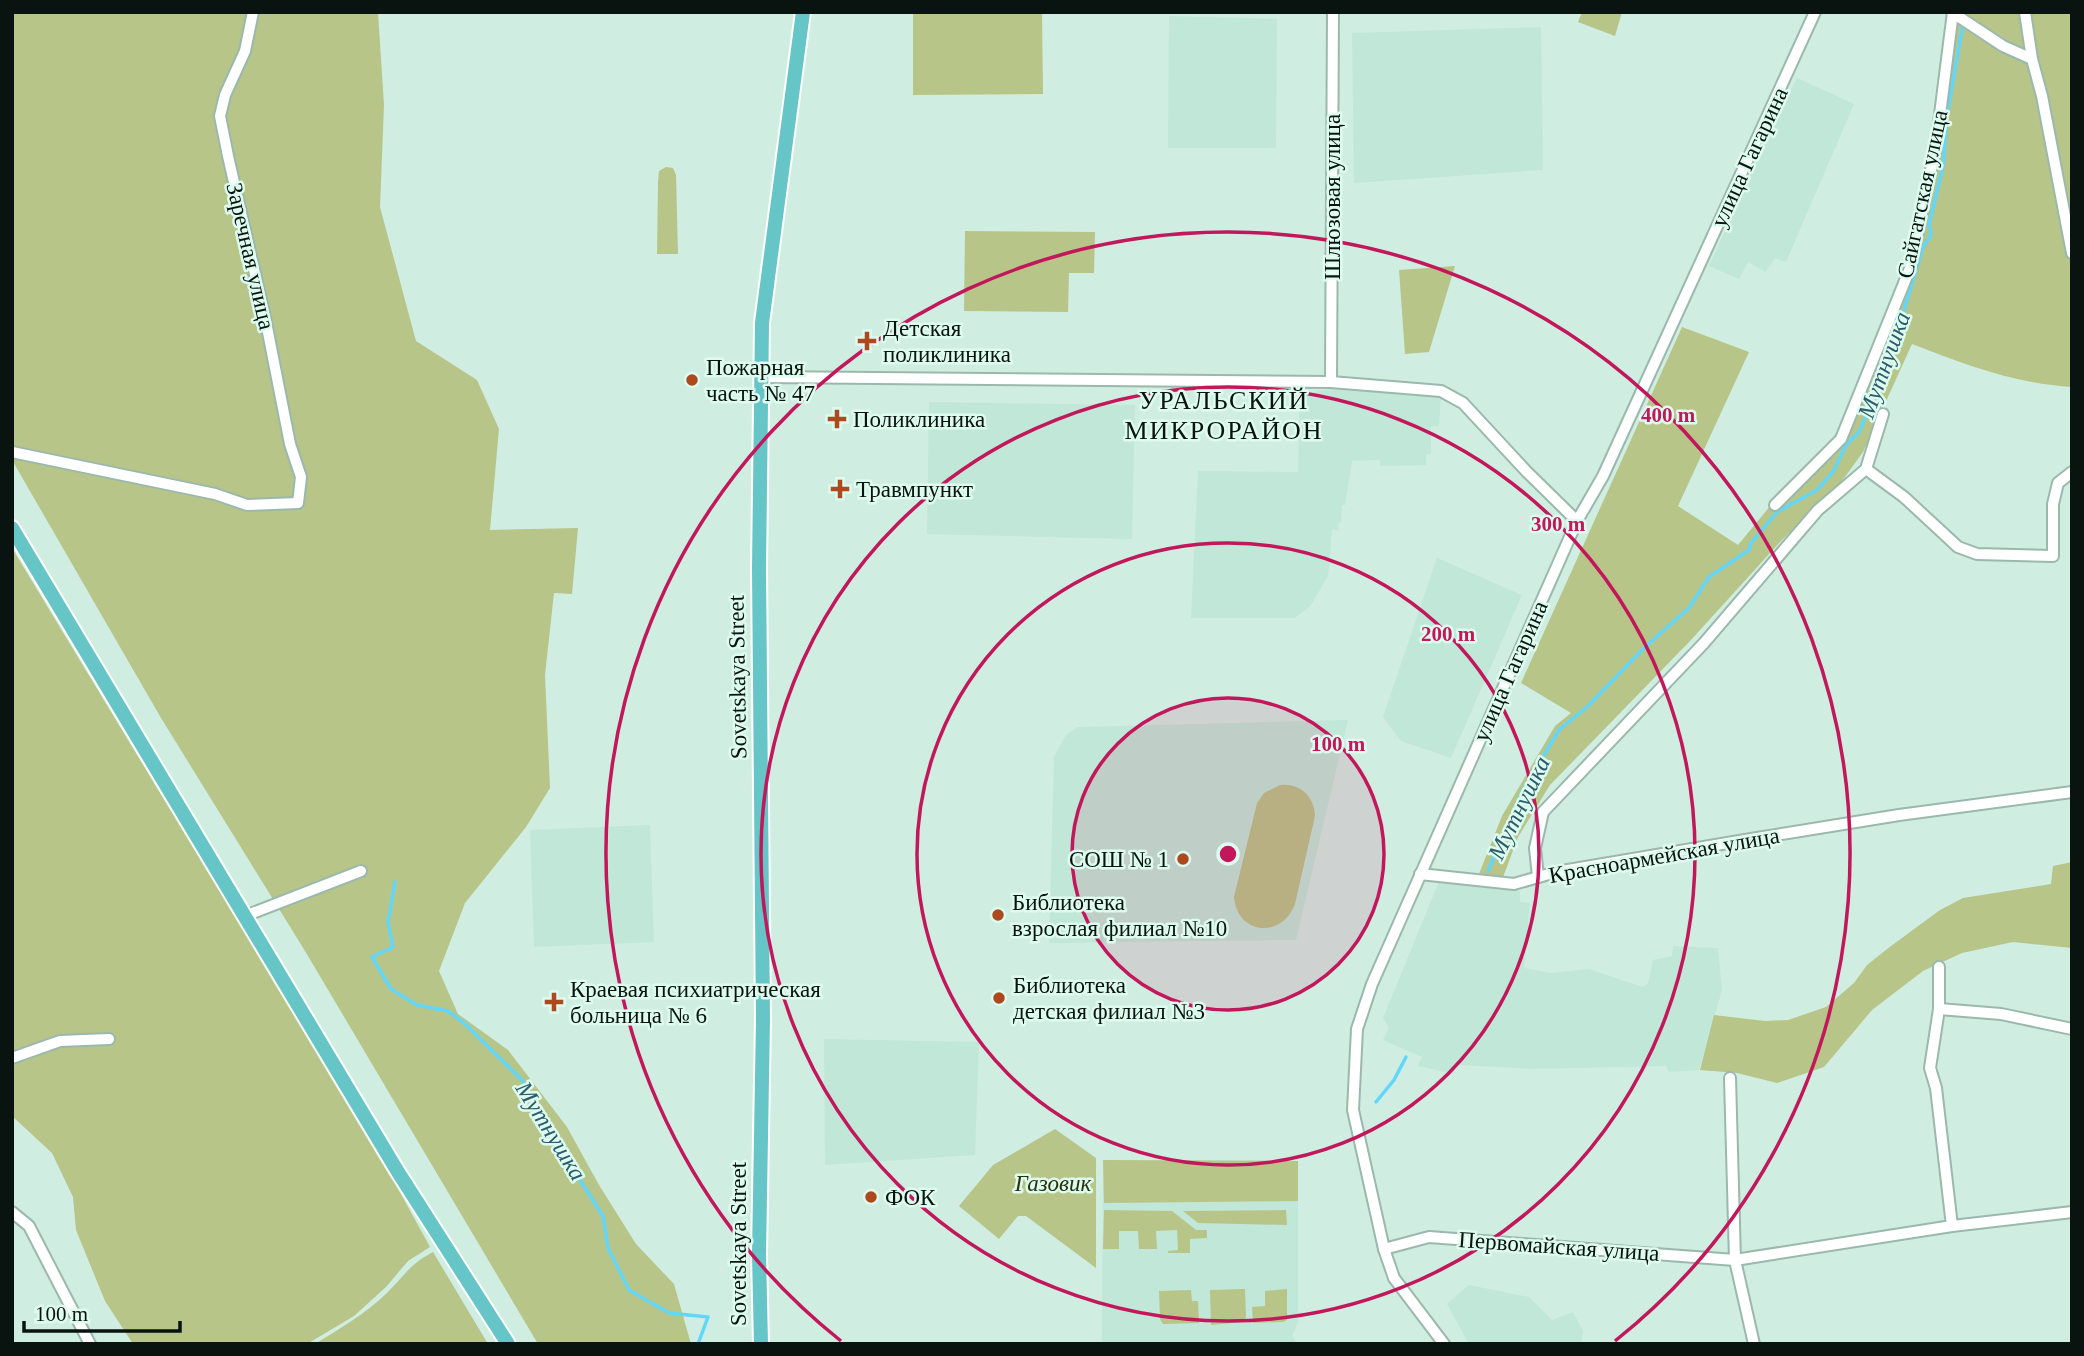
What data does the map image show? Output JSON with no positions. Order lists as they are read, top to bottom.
{
  "streets": {
    "main road": ["Sovetskaya Street"],
    "street": [
      "улица Гагарина",
      "Сайгатская улица",
      "Шлюзовая улица",
      "Заречная улица",
      "Красноармейская улица",
      "Первомайская улица"
    ]
  },
  "crossings": [
    ["улица Гагарина", "Первомайская улица"]
  ],
  "districts": ["УРАЛЬСКИЙ МИКРОРАЙОН"],
  "water": ["Мутнушка"],
  "parks": ["Газовик"],
  "places": {
    "health": [
      "Детская поликлиника",
      "Поликлиника",
      "Травмпункт",
      "Краевая психиатрическая больница № 6"
    ],
    "other": [
      "Пожарная часть № 47",
      "СОШ № 1",
      "Библиотека взрослая филиал №10",
      "Библиотека детская филиал №3",
      "ФОК"
    ]
  },
  "scale_bar": "100 m",
  "rings": [
    "400 m",
    "300 m",
    "200 m",
    "100 m"
  ]
}
